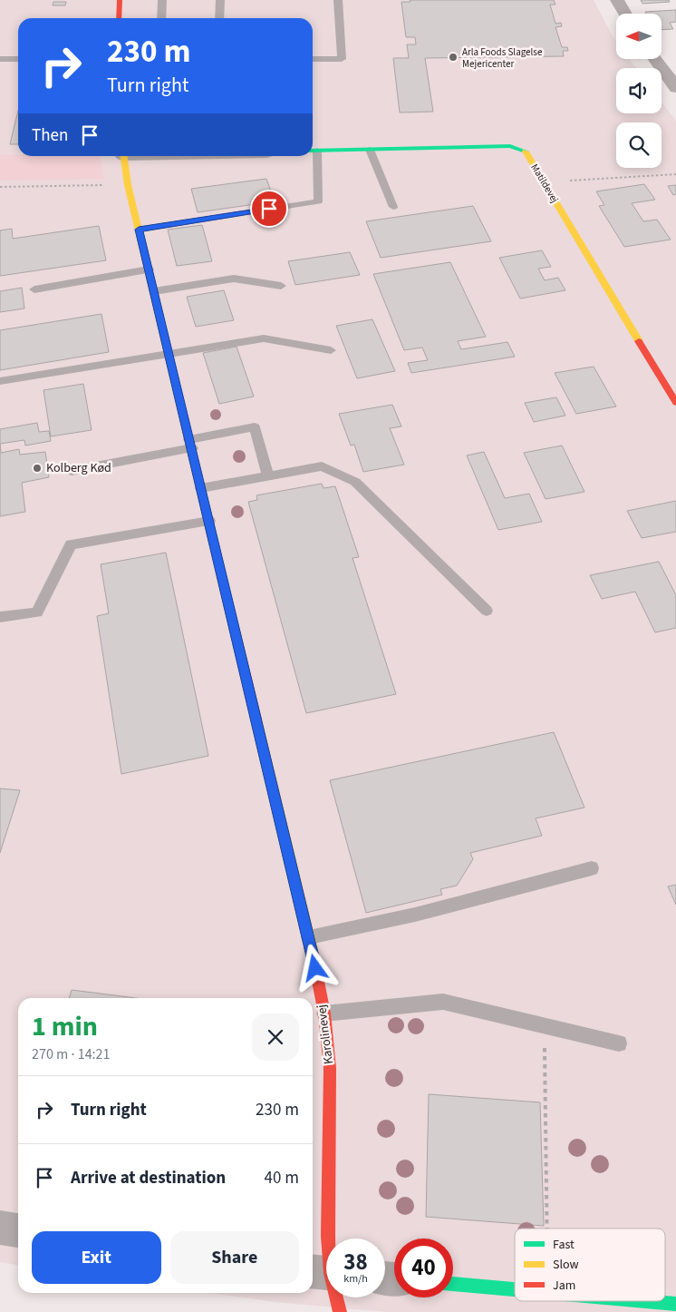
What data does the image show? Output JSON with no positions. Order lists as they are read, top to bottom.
{
  "streets": {
    "street": ["Matildevej", "Karolinevej"]
  },
  "places": ["Arla Foods Slagelse Mejericenter", "Kolberg Kød"],
  "legend": ["Fast", "Slow", "Jam"],
  "north": "left",
  "page": {
    "turn": ["230 m", "Turn right"],
    "then": "Then",
    "heading": ["1 min", "270 m · 14:21"],
    "list": [
      {
        "name": "Turn right",
        "value": "230 m"
      },
      {
        "name": "Arrive at destination",
        "value": "40 m"
      }
    ],
    "buttons": ["Exit", "Share"],
    "speed": "38 km/h",
    "limit": "40"
  }
}
